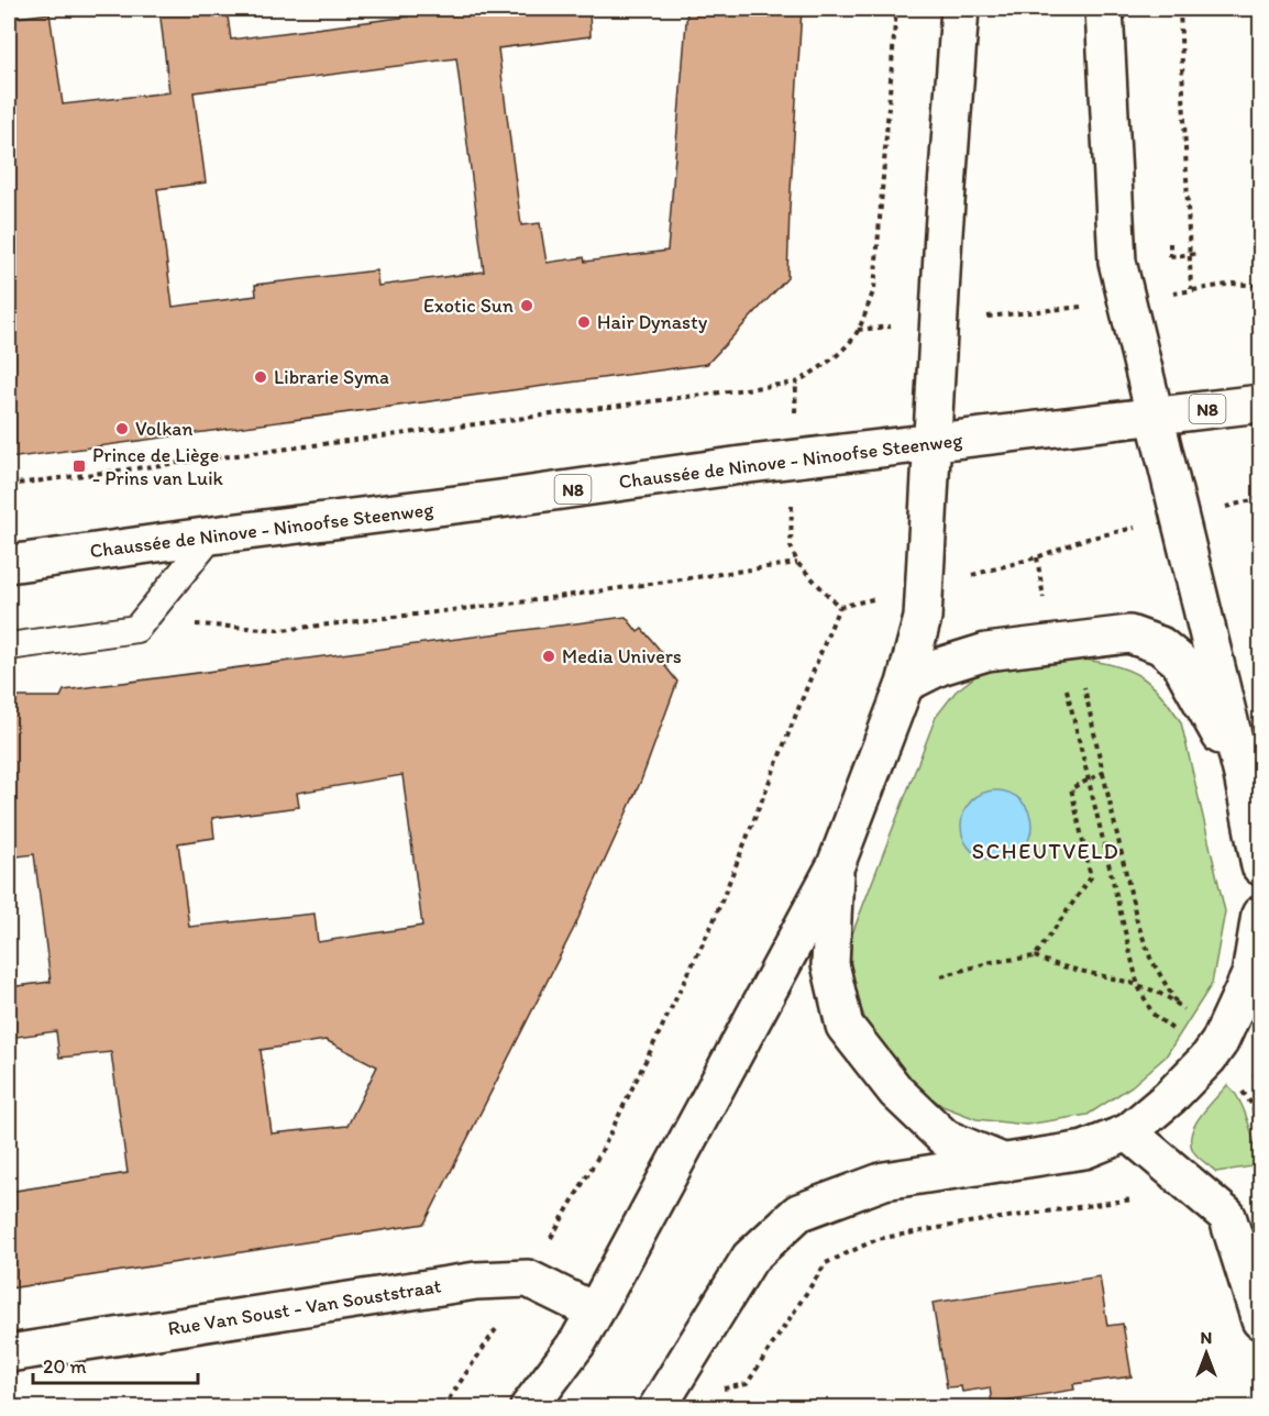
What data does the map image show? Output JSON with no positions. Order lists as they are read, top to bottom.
{
  "streets": {
    "main road": ["N8", "Chaussée de Ninove - Ninoofse Steenweg", "Rue Van Soust - Van Souststraat"]
  },
  "districts": ["SCHEUTVELD"],
  "places": {
    "other": [
      "Exotic Sun",
      "Hair Dynasty",
      "Librarie Syma",
      "Volkan",
      "Media Univers"
    ],
    "transit": ["Prince de Liège - Prins van Luik"]
  },
  "scale_bar": "20 m",
  "north": "top"
}
